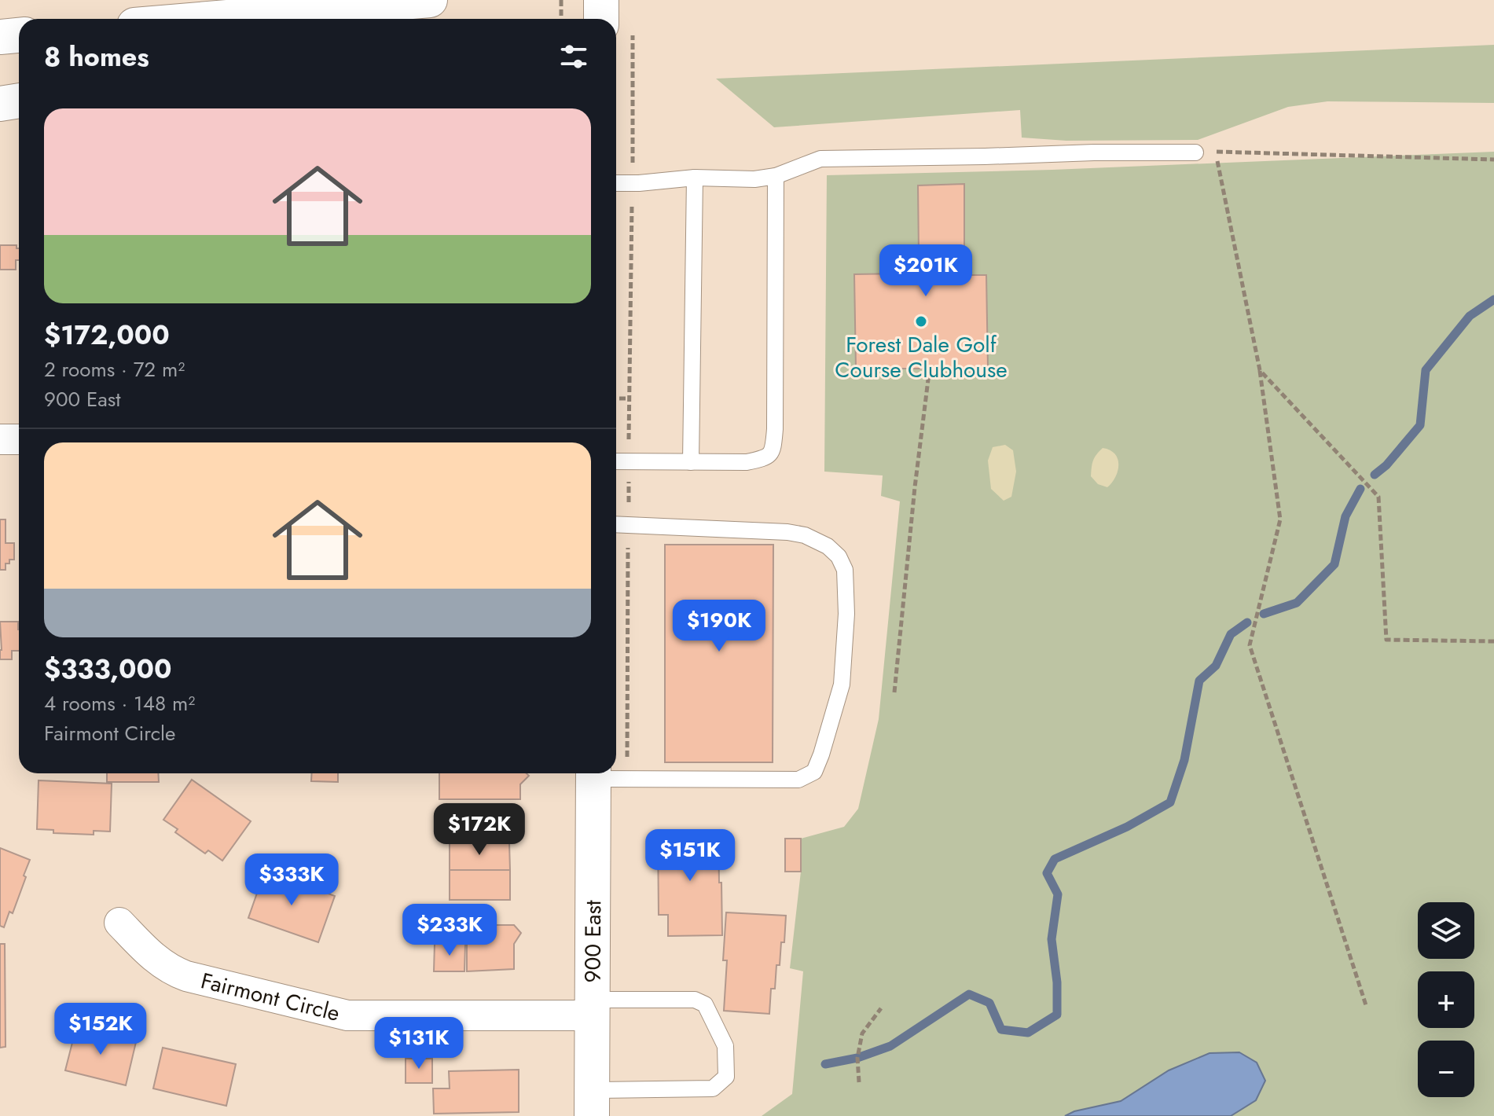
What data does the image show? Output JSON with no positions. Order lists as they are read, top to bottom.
{
  "streets": {
    "main road": ["900 East"],
    "street": ["Fairmont Circle"]
  },
  "crossings": [
    ["900 East", "Fairmont Circle"]
  ],
  "places": ["Forest Dale Golf Course Clubhouse"],
  "page": {
    "heading": "8 homes",
    "list": [
      {
        "name": "$172,000",
        "note": "2 rooms · 72 m² · 900 East"
      },
      {
        "name": "$333,000",
        "note": "4 rooms · 148 m² · Fairmont Circle"
      }
    ],
    "price": [
      "$201K",
      "$190K",
      "$172K",
      "$151K",
      "$333K",
      "$233K",
      "$152K",
      "$131K"
    ],
    "map_buttons": ["+", "−"]
  }
}
